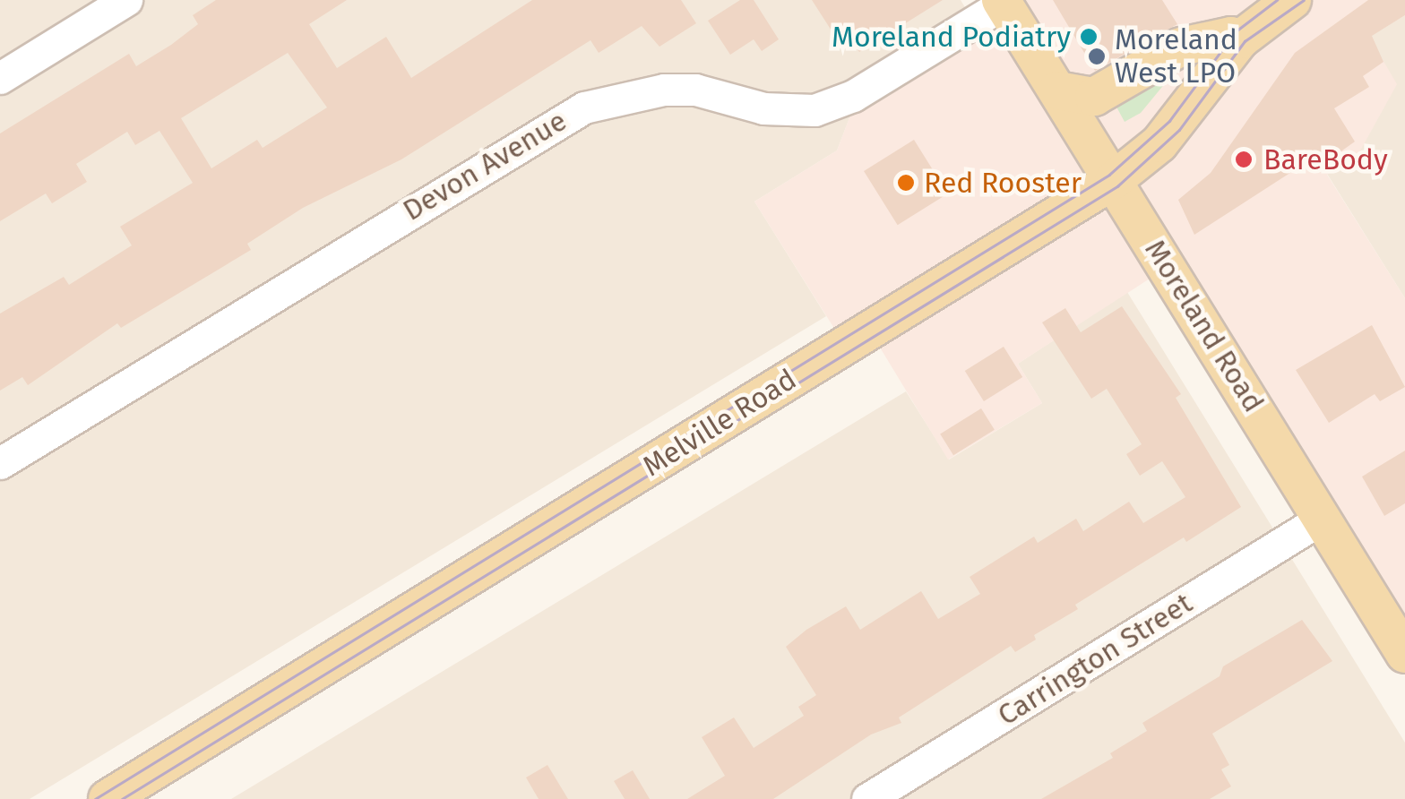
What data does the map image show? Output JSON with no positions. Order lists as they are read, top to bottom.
{
  "streets": {
    "main road": ["Moreland Road", "Melville Road"],
    "street": ["Devon Avenue", "Carrington Street"]
  },
  "crossings": [
    ["Devon Avenue", "Moreland Road"],
    ["Moreland Road", "Melville Road"],
    ["Moreland Road", "Carrington Street"]
  ],
  "places": [
    "Moreland Podiatry",
    "Moreland West LPO",
    "BareBody",
    "Red Rooster"
  ]
}
